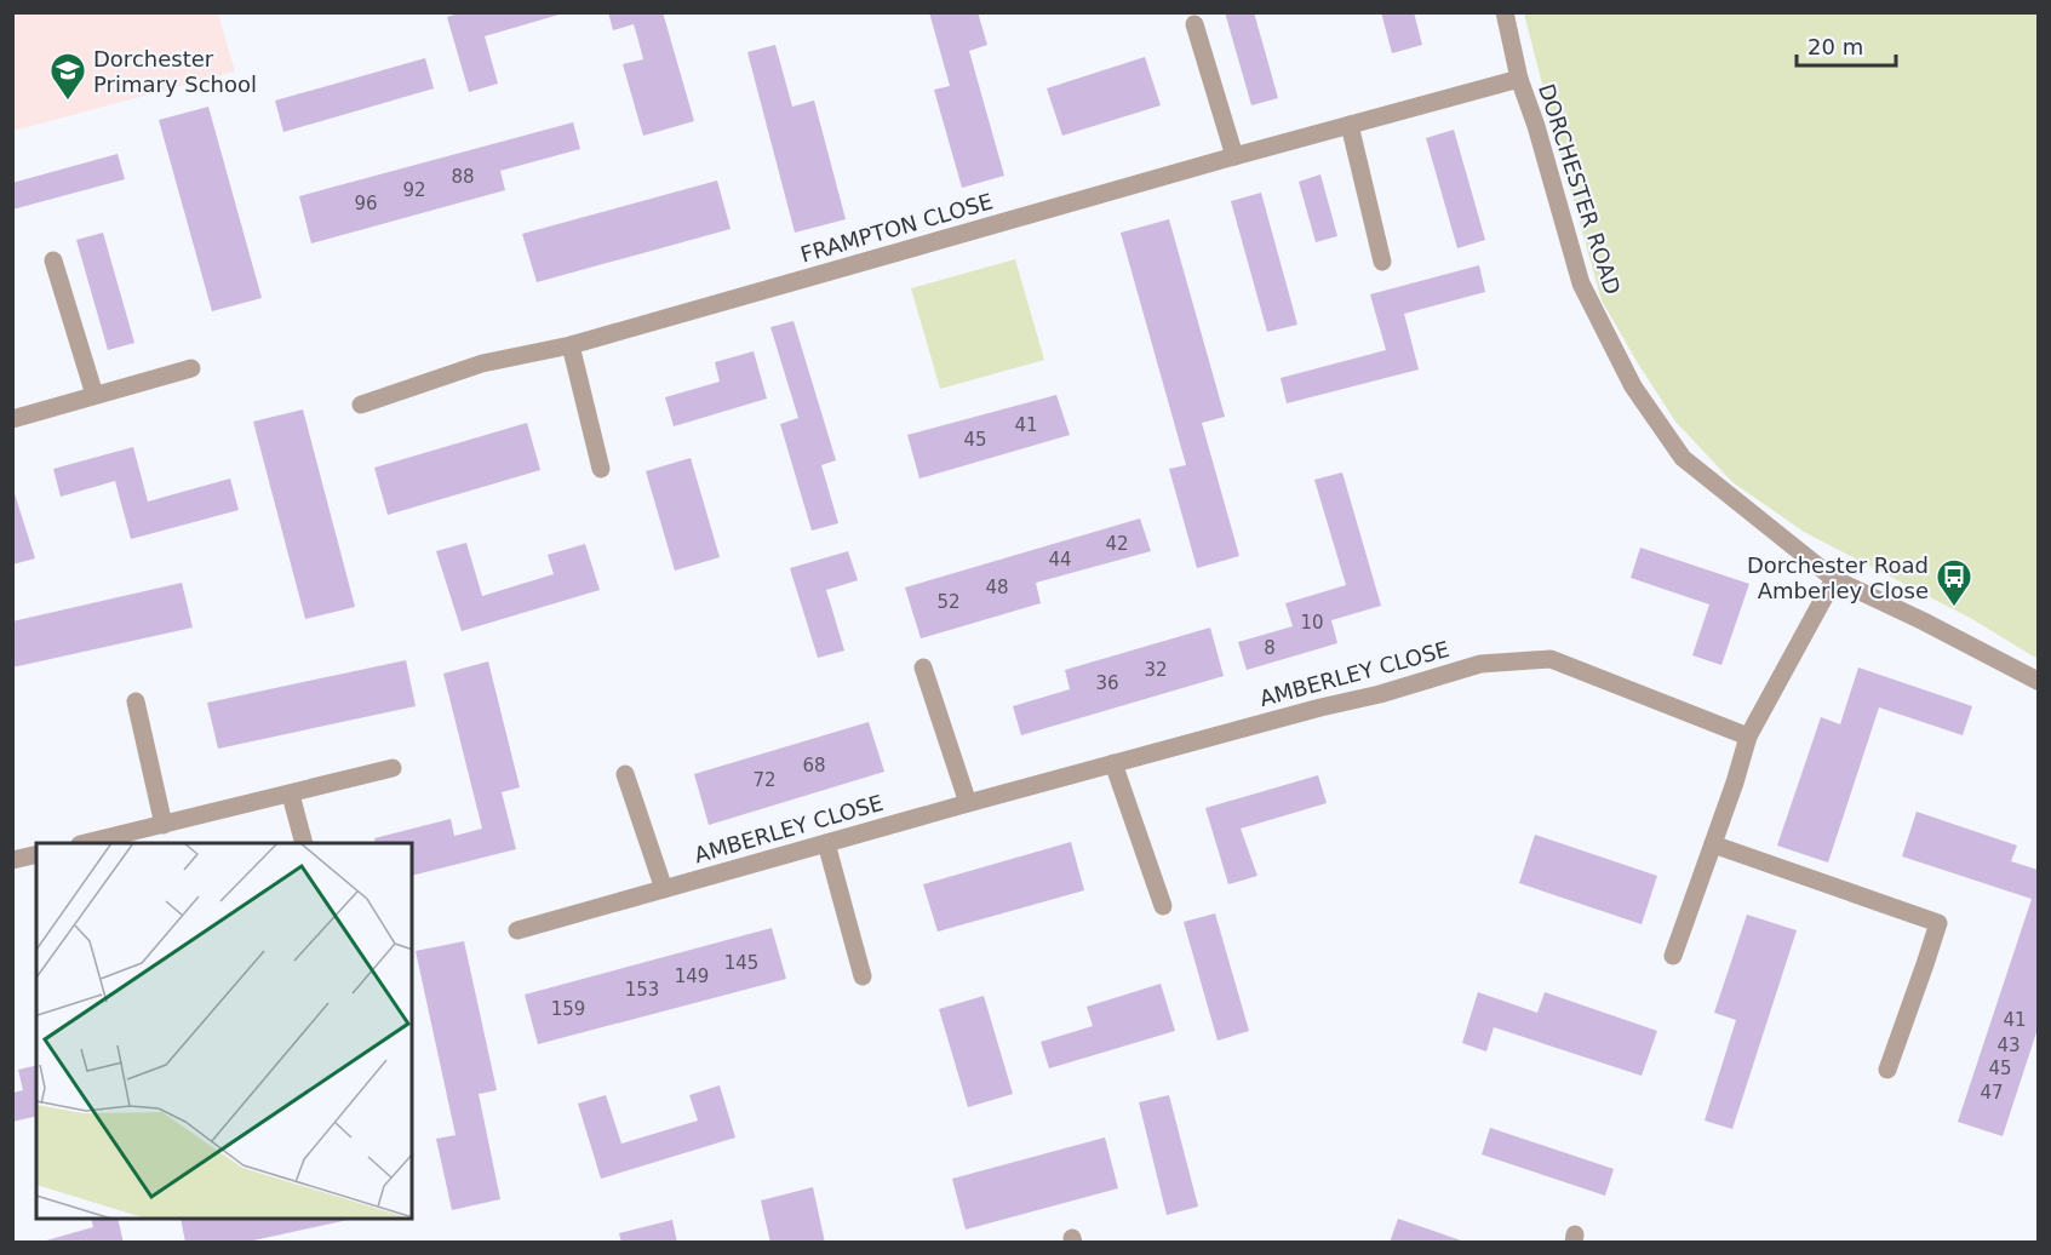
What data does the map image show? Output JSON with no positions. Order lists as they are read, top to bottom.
{
  "streets": {
    "street": ["DORCHESTER ROAD", "FRAMPTON CLOSE", "AMBERLEY CLOSE"]
  },
  "crossings": [
    ["DORCHESTER ROAD", "FRAMPTON CLOSE"]
  ],
  "places": {
    "school or university": ["Dorchester Primary School"],
    "bus stop": ["Dorchester Road Amberley Close"]
  },
  "house_numbers": [
    "88",
    "92",
    "96",
    "41",
    "45",
    "42",
    "44",
    "48",
    "52",
    "10",
    "8",
    "32",
    "36",
    "68",
    "72",
    "145",
    "149",
    "153",
    "159",
    "41",
    "43",
    "45",
    "47"
  ],
  "scale_bar": "20 m"
}
